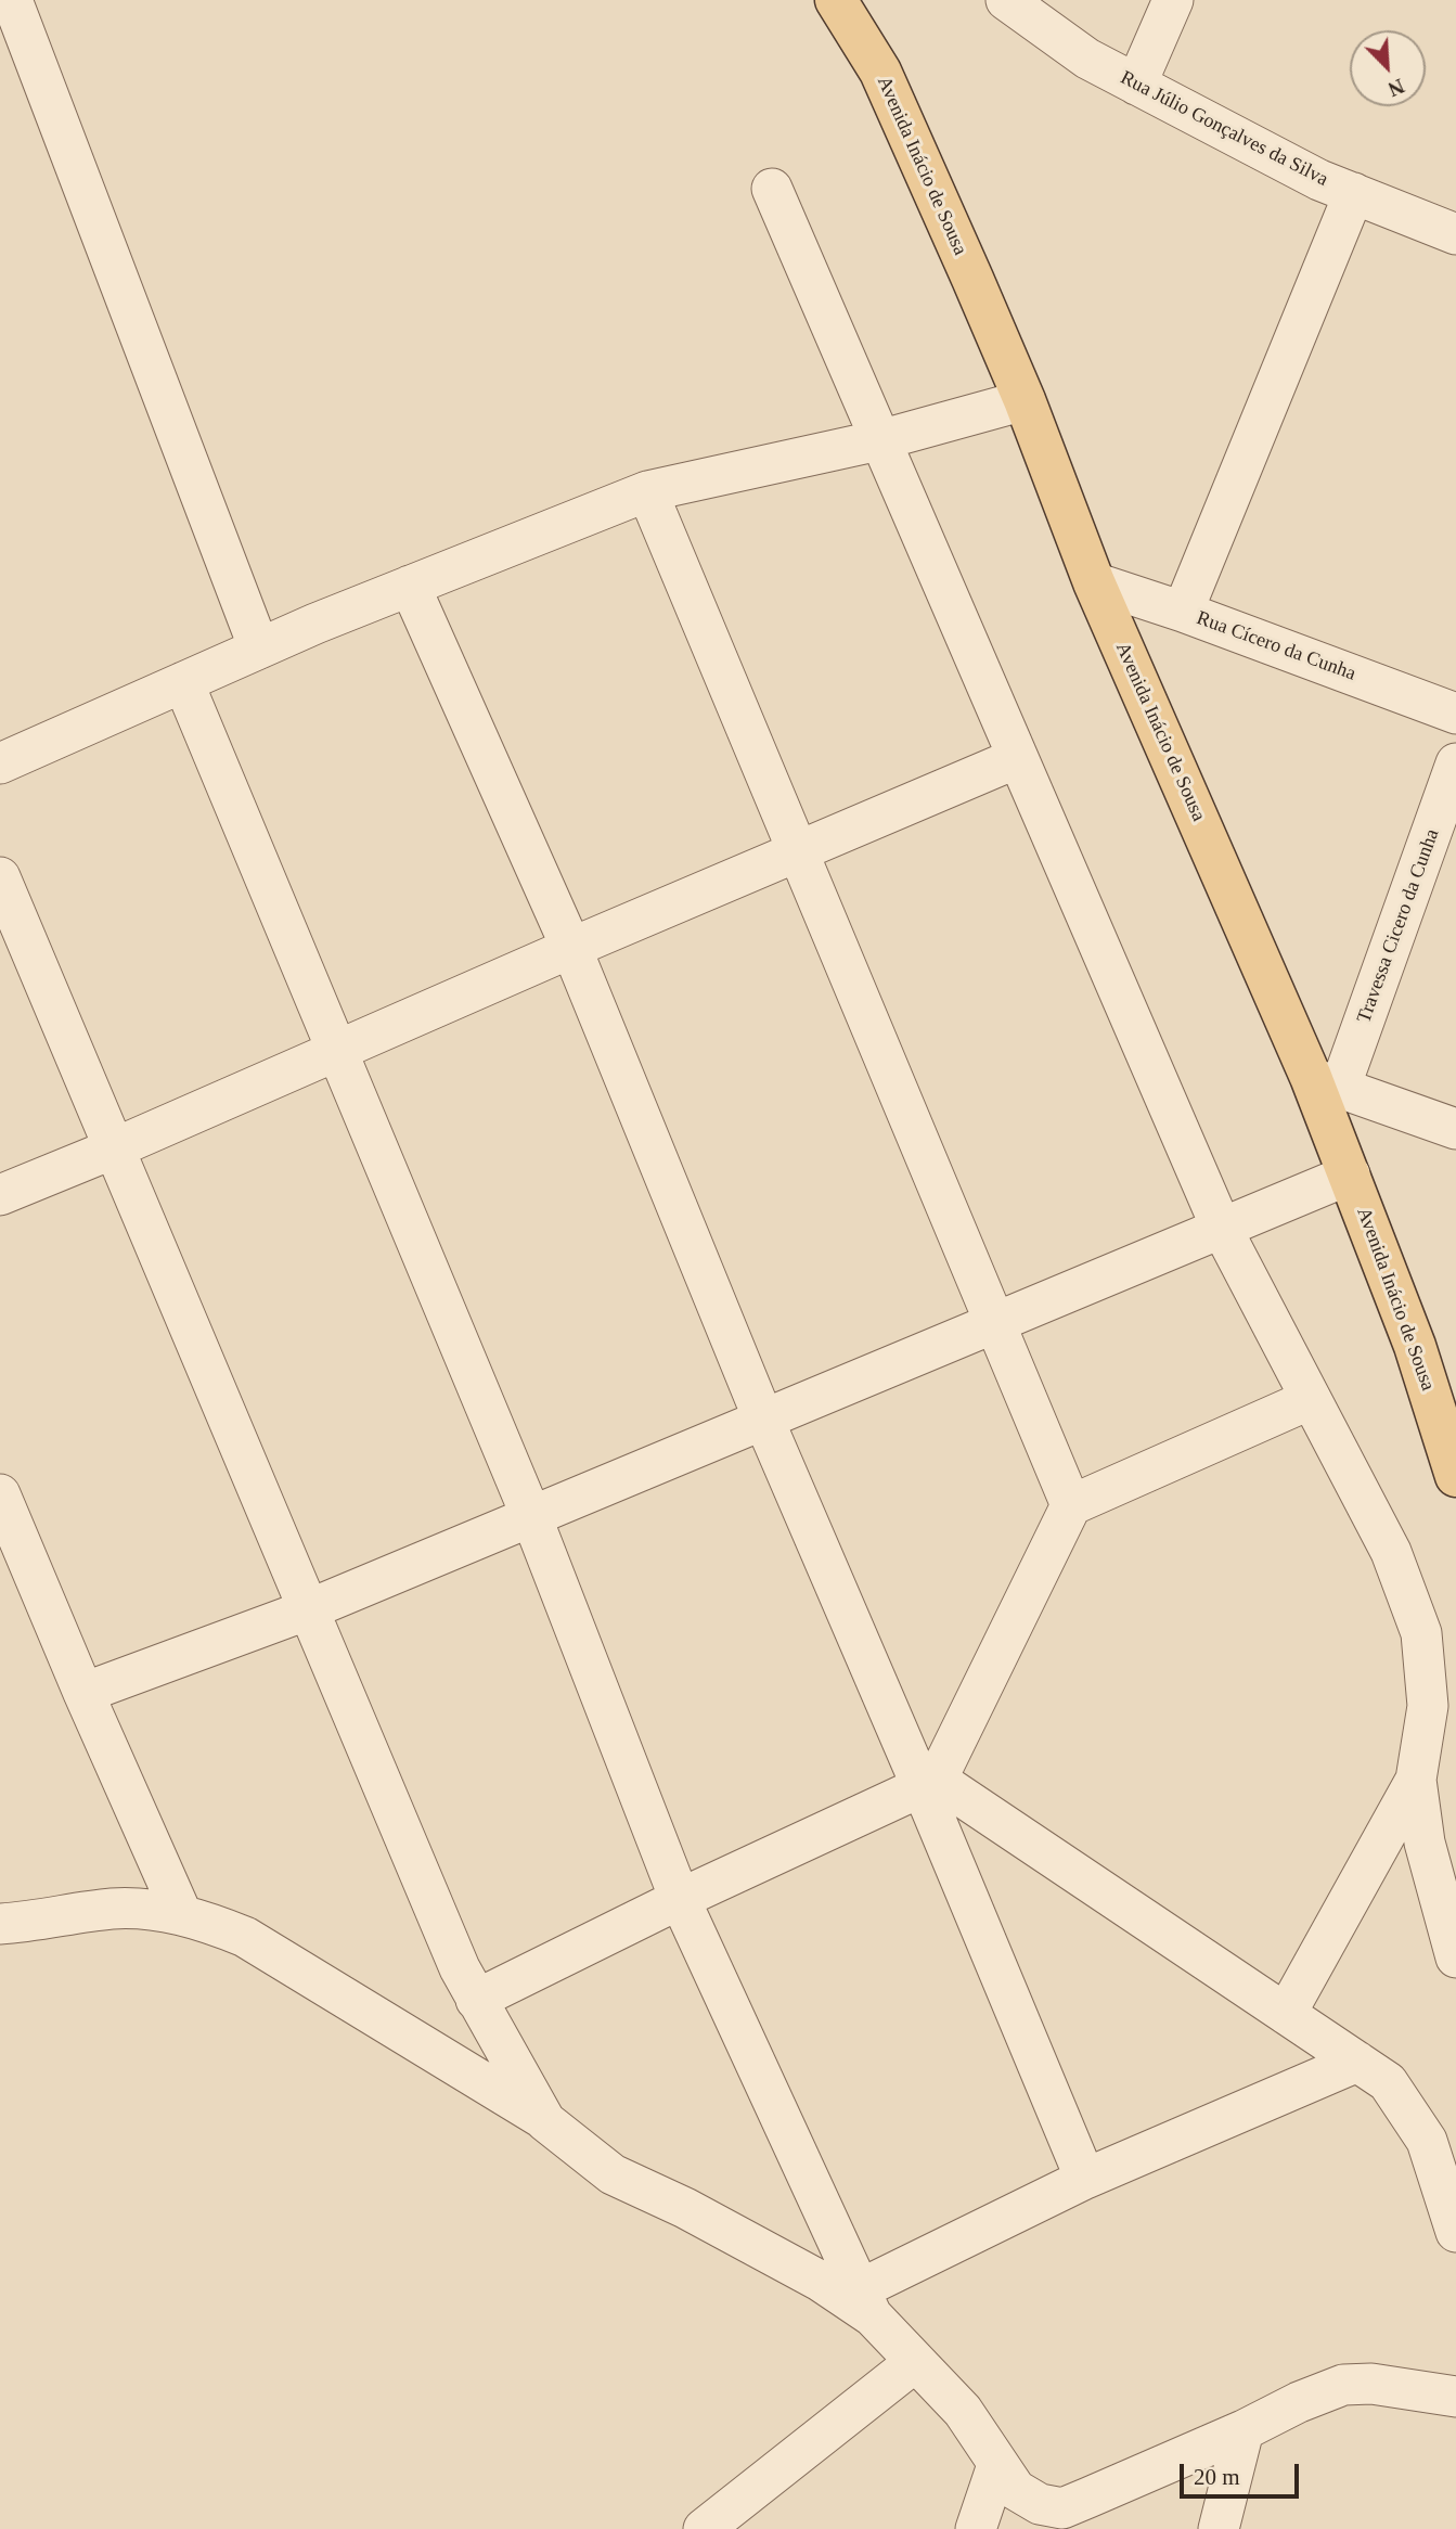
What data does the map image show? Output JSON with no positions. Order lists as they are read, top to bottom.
{
  "streets": {
    "main road": ["Avenida Inácio de Sousa"],
    "street": ["Rua Júlio Gonçalves da Silva", "Rua Cícero da Cunha", "Travessa Cicero da Cunha"]
  },
  "crossings": [
    ["Avenida Inácio de Sousa", "Rua Cícero da Cunha"],
    ["Avenida Inácio de Sousa", "Travessa Cicero da Cunha"]
  ],
  "scale_bar": "20 m",
  "north": "bottom right"
}
